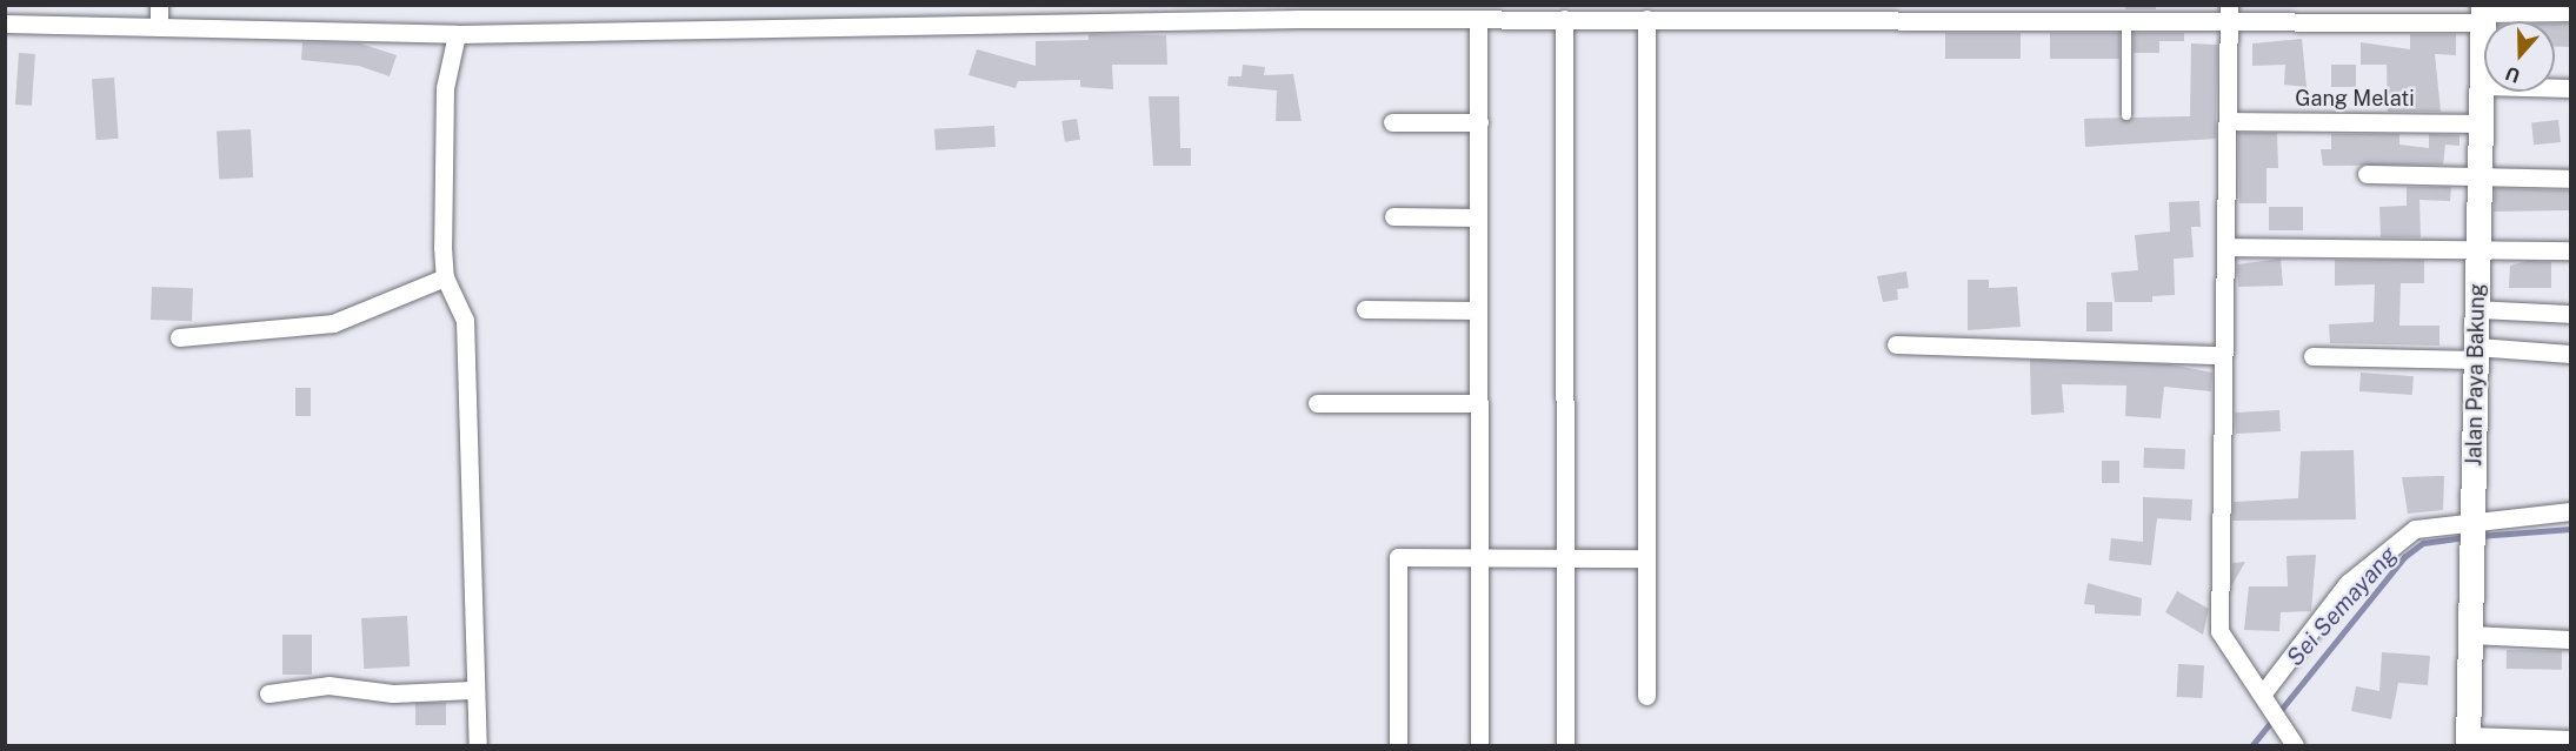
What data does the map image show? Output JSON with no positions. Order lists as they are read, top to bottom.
{
  "streets": {
    "main road": ["Jalan Paya Bakung"],
    "street": ["Gang Melati"]
  },
  "crossings": [
    ["Gang Melati", "Jalan Paya Bakung"]
  ],
  "water": ["Sei Semayang"],
  "north": "bottom"
}
